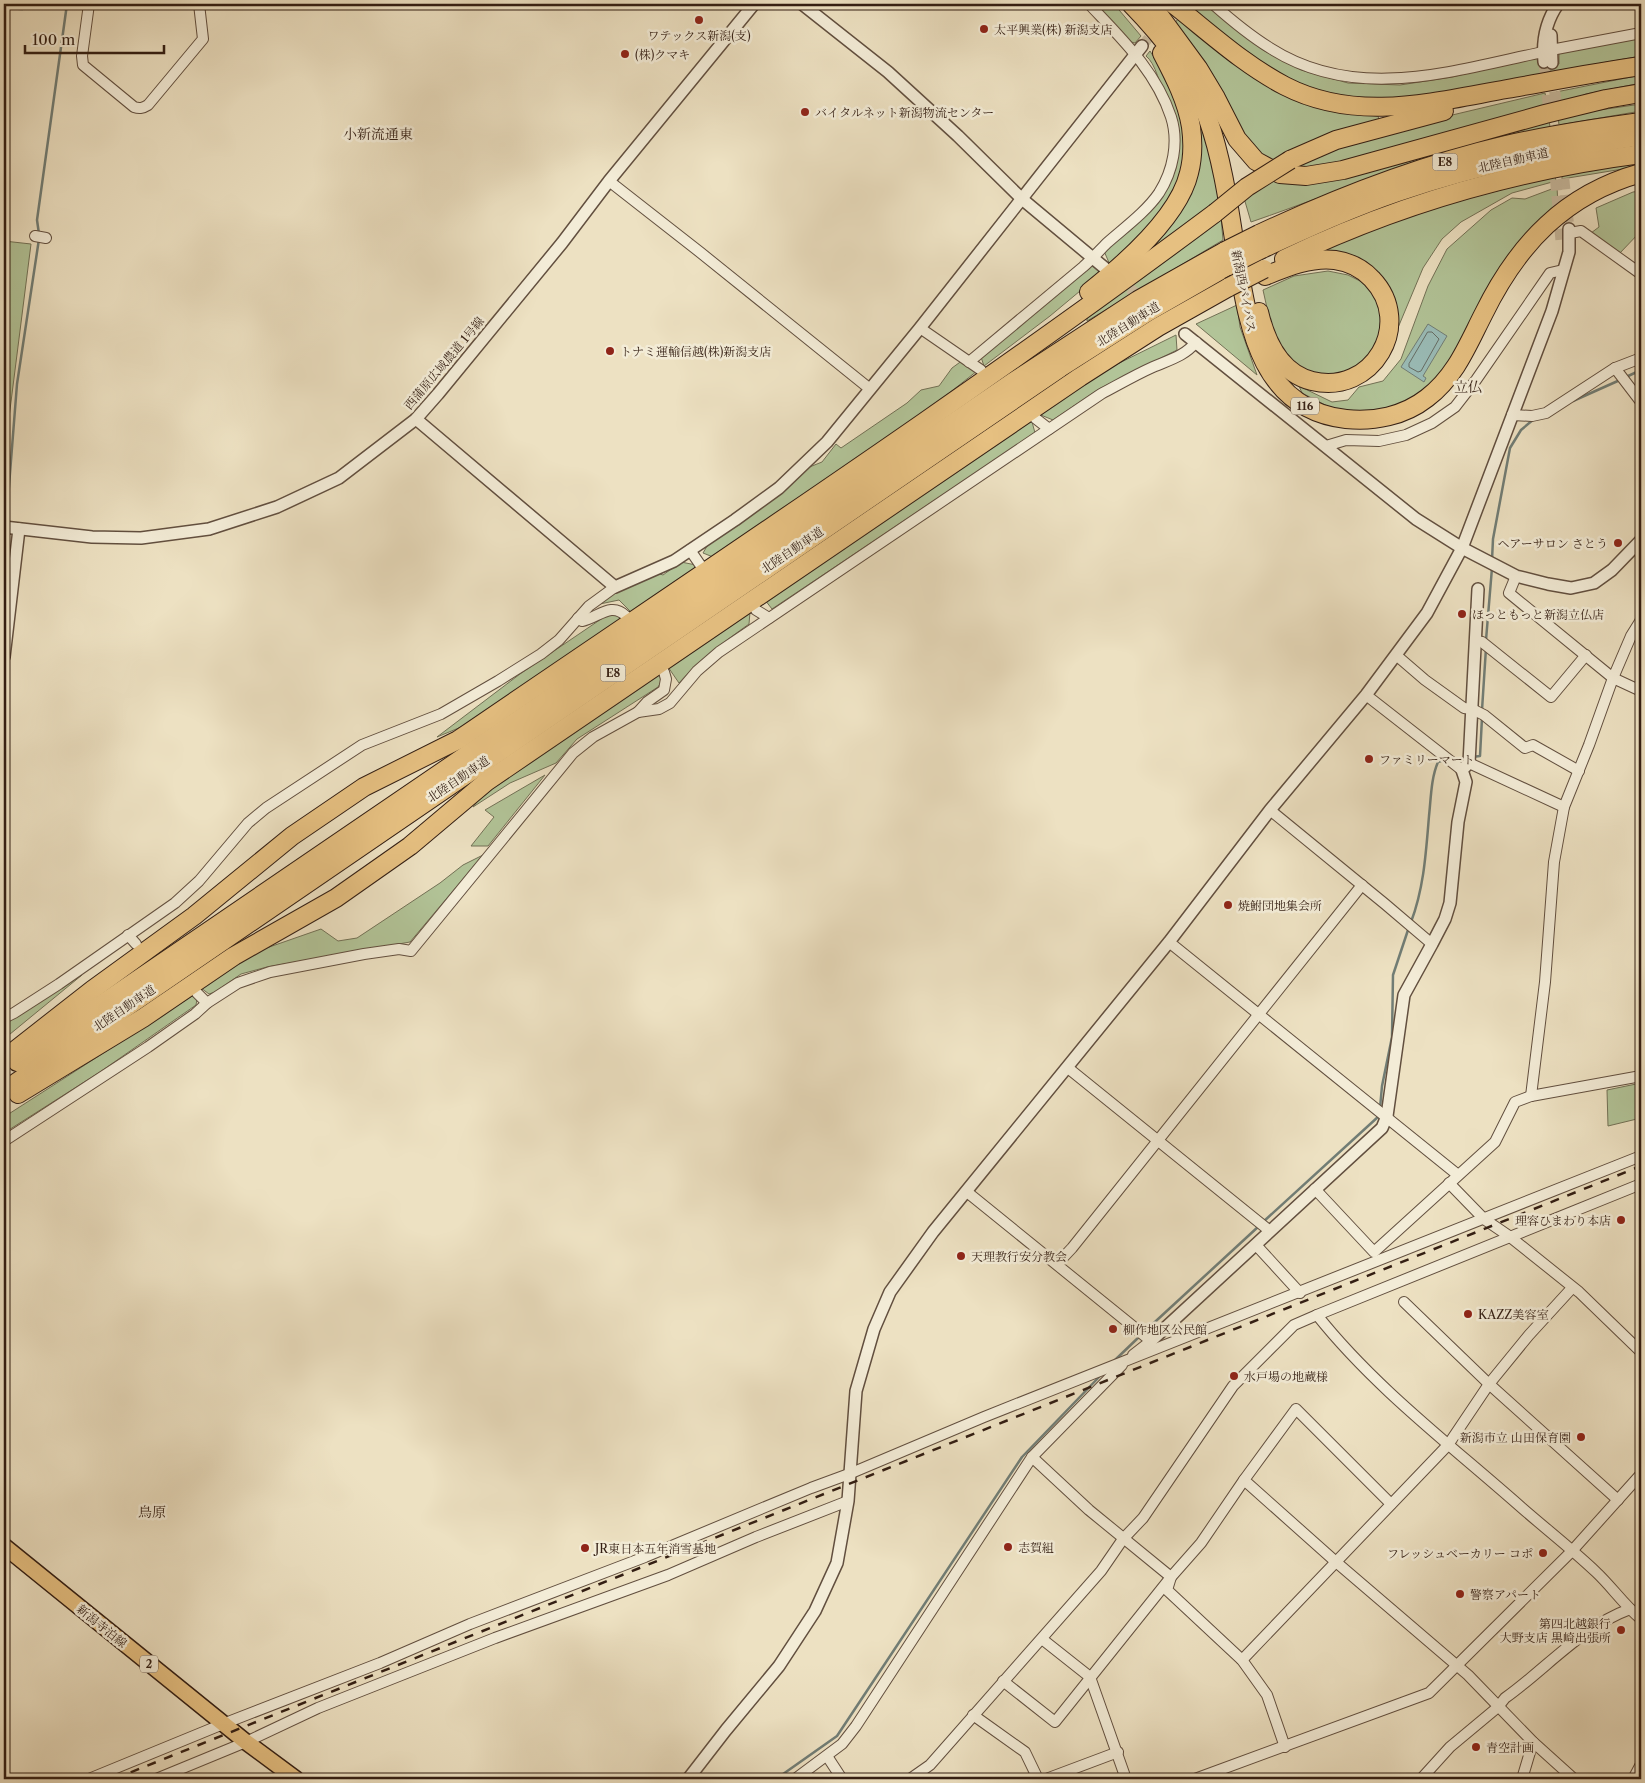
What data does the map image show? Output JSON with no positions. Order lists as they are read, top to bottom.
{
  "streets": {
    "highway": [
      "北陸自動車道",
      "E8",
      "新潟西バイパス",
      "116"
    ],
    "main road": ["新潟寺泊線", "2"],
    "street": ["西蒲原広域農道 1号線"]
  },
  "districts": ["小新流通東", "立仏", "鳥原"],
  "places": [
    "ワテックス新潟(支)",
    "太平興業(株) 新潟支店",
    "(株)クマキ",
    "バイタルネット新潟物流センター",
    "トナミ運輸信越(株)新潟支店",
    "ヘアーサロン さとう",
    "ほっともっと新潟立仏店",
    "ファミリーマート",
    "焼鮒団地集会所",
    "理容ひまわり本店",
    "天理教行安分教会",
    "KAZZ美容室",
    "柳作地区公民館",
    "水戸場の地蔵様",
    "新潟市立 山田保育園",
    "志賀組",
    "JR東日本五年消雪基地",
    "フレッシュベーカリー コポ",
    "警察アパート",
    "第四北越銀行 大野支店 黒崎出張所",
    "青空計画"
  ],
  "scale_bar": "100 m"
}
